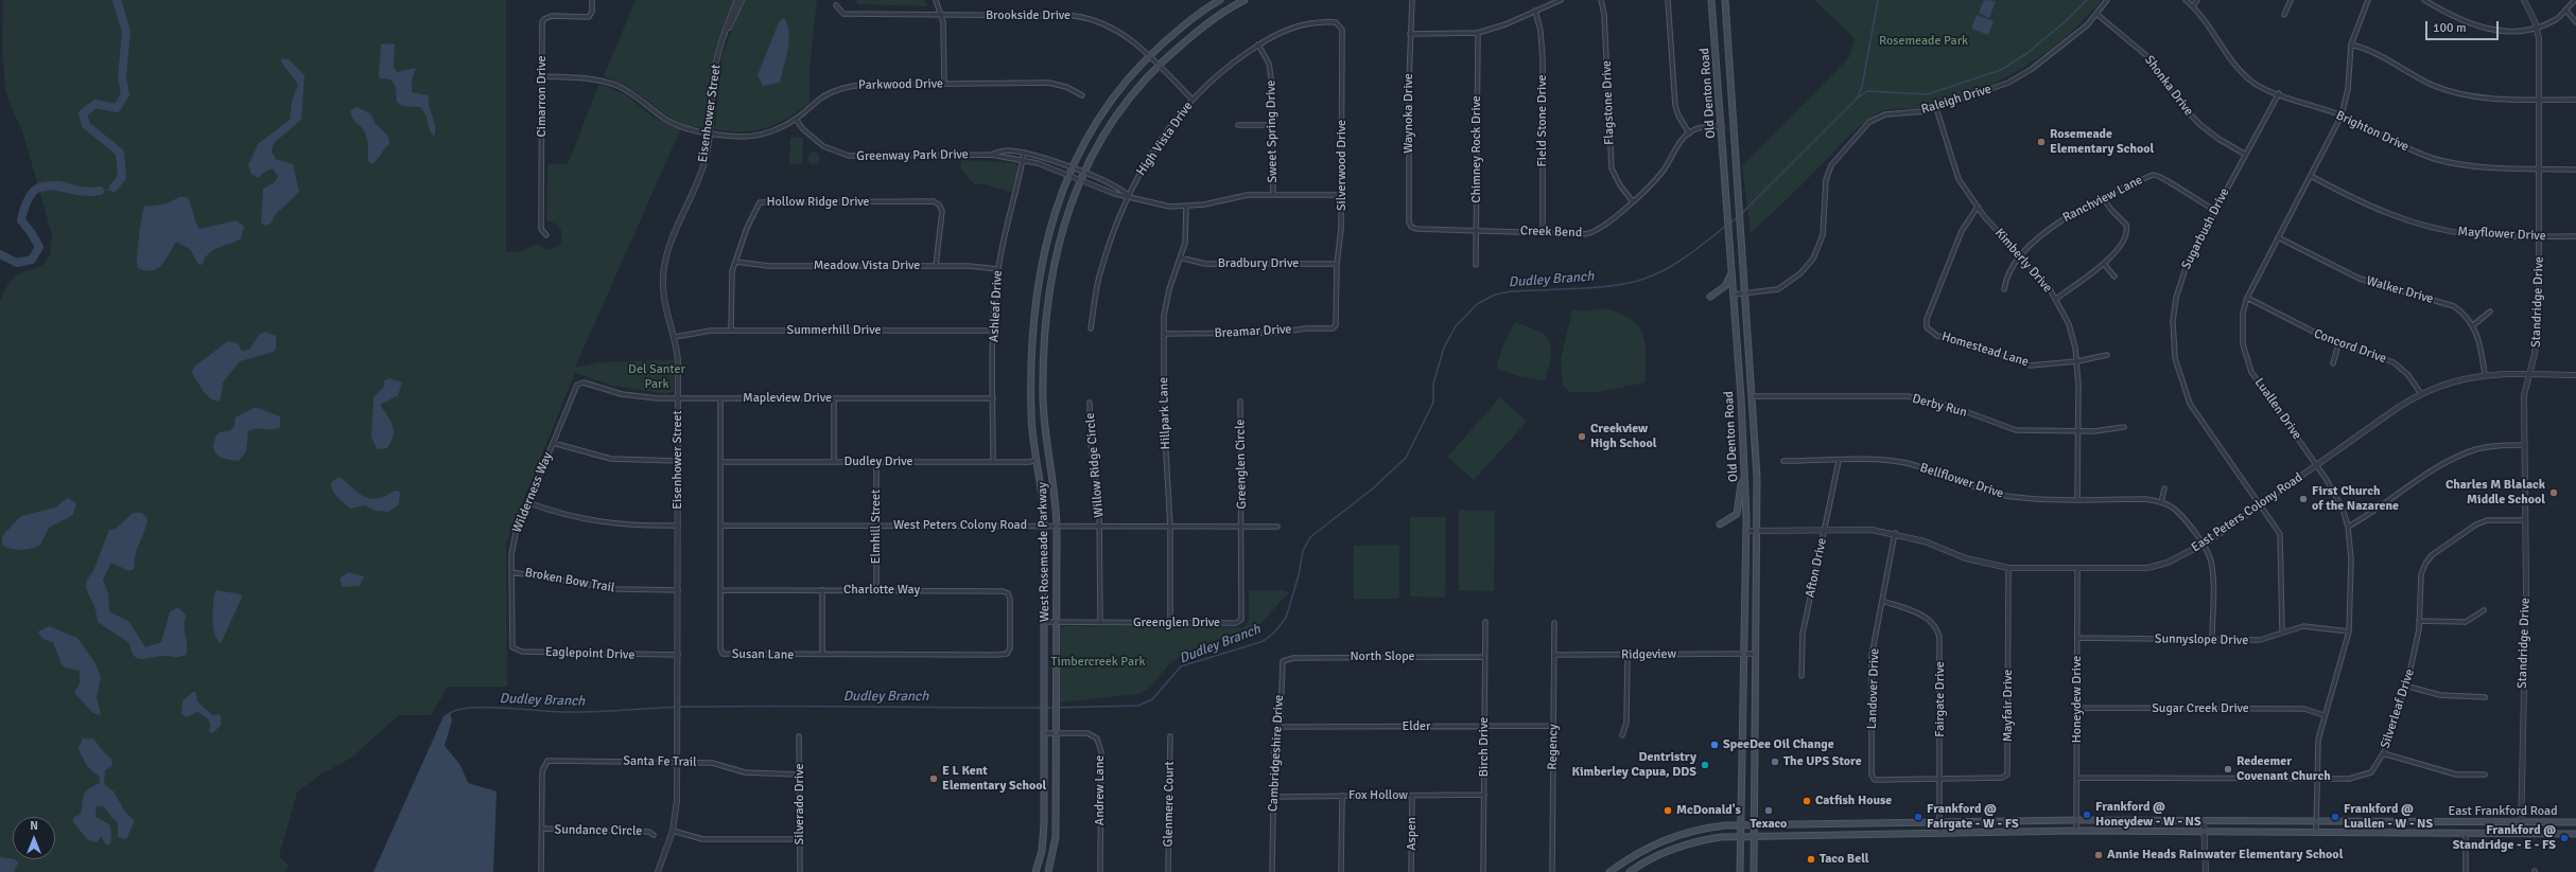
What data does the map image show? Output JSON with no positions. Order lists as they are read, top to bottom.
{
  "streets": {
    "main road": ["Old Denton Road", "West Rosemeade Parkway", "East Frankford Road"],
    "street": [
      "Brookside Drive",
      "Parkwood Drive",
      "Shonka Drive",
      "Cimarron Drive",
      "Raleigh Drive",
      "Flagstone Drive",
      "Eisenhower Street",
      "Waynoka Drive",
      "Field Stone Drive",
      "Sweet Spring Drive",
      "Brighton Drive",
      "High Vista Drive",
      "Chimney Rock Drive",
      "Greenway Park Drive",
      "Silverwood Drive",
      "Ranchview Lane",
      "Hollow Ridge Drive",
      "Sugarbush Drive",
      "Creek Bend",
      "Mayflower Drive",
      "Kimberly Drive",
      "Bradbury Drive",
      "Meadow Vista Drive",
      "Walker Drive",
      "Standridge Drive",
      "Ashleaf Drive",
      "Summerhill Drive",
      "Breamar Drive",
      "Concord Drive",
      "Homestead Lane",
      "Mapleview Drive",
      "Derby Run",
      "Luallen Drive",
      "Hillpark Lane",
      "Dudley Drive",
      "Greenglen Circle",
      "Willow Ridge Circle",
      "Bellflower Drive",
      "Wilderness Way",
      "East Peters Colony Road",
      "West Peters Colony Road",
      "Elmhill Street",
      "Afton Drive",
      "Broken Bow Trail",
      "Charlotte Way",
      "Greenglen Drive",
      "Sunnyslope Drive",
      "Eaglepoint Drive",
      "Susan Lane",
      "Ridgeview",
      "North Slope",
      "Landover Drive",
      "Fairgate Drive",
      "Honeydew Drive",
      "Mayfair Drive",
      "Sugar Creek Drive",
      "Silverleaf Drive",
      "Elder",
      "Birch Drive",
      "Regency",
      "Cambridgeshire Drive",
      "Santa Fe Trail",
      "Andrew Lane",
      "Fox Hollow",
      "Silverado Drive",
      "Glenmere Court",
      "Sundance Circle",
      "Aspen"
    ]
  },
  "crossings": [
    ["Brookside Drive", "High Vista Drive"],
    ["Brookside Drive", "West Rosemeade Parkway"],
    ["Parkwood Drive", "Cimarron Drive"],
    ["Parkwood Drive", "Eisenhower Street"],
    ["Parkwood Drive", "Greenway Park Drive"],
    ["Shonka Drive", "Raleigh Drive"],
    ["Shonka Drive", "Sugarbush Drive"],
    ["Old Denton Road", "Raleigh Drive"],
    ["Old Denton Road", "Derby Run"],
    ["Old Denton Road", "East Peters Colony Road"],
    ["Old Denton Road", "Ridgeview"],
    ["Old Denton Road", "East Frankford Road"],
    ["Raleigh Drive", "Kimberly Drive"],
    ["Flagstone Drive", "Creek Bend"],
    ["Eisenhower Street", "Summerhill Drive"],
    ["Eisenhower Street", "Mapleview Drive"],
    ["Eisenhower Street", "Broken Bow Trail"],
    ["Eisenhower Street", "Eaglepoint Drive"],
    ["Eisenhower Street", "Santa Fe Trail"],
    ["Waynoka Drive", "Creek Bend"],
    ["Field Stone Drive", "Creek Bend"],
    ["Sweet Spring Drive", "High Vista Drive"],
    ["Sweet Spring Drive", "Greenway Park Drive"],
    ["Brighton Drive", "Sugarbush Drive"],
    ["Brighton Drive", "Standridge Drive"],
    ["Brighton Drive", "Luallen Drive"],
    ["High Vista Drive", "Greenway Park Drive"],
    ["High Vista Drive", "Silverwood Drive"],
    ["Chimney Rock Drive", "Creek Bend"],
    ["Greenway Park Drive", "Silverwood Drive"],
    ["Greenway Park Drive", "Ashleaf Drive"],
    ["Greenway Park Drive", "Hillpark Lane"],
    ["Greenway Park Drive", "West Rosemeade Parkway"],
    ["Silverwood Drive", "Bradbury Drive"],
    ["Silverwood Drive", "Breamar Drive"],
    ["Ranchview Lane", "Sugarbush Drive"],
    ["Ranchview Lane", "Kimberly Drive"],
    ["Hollow Ridge Drive", "Meadow Vista Drive"],
    ["Hollow Ridge Drive", "Summerhill Drive"],
    ["Sugarbush Drive", "East Peters Colony Road"],
    ["Sugarbush Drive", "Sunnyslope Drive"],
    ["Mayflower Drive", "Standridge Drive"],
    ["Mayflower Drive", "Luallen Drive"],
    ["Kimberly Drive", "Homestead Lane"],
    ["Kimberly Drive", "Derby Run"],
    ["Kimberly Drive", "Bellflower Drive"],
    ["Bradbury Drive", "Hillpark Lane"],
    ["Meadow Vista Drive", "Ashleaf Drive"],
    ["Walker Drive", "Luallen Drive"],
    ["Walker Drive", "East Peters Colony Road"],
    ["Standridge Drive", "East Peters Colony Road"],
    ["Standridge Drive", "Silverleaf Drive"],
    ["Standridge Drive", "East Frankford Road"],
    ["Ashleaf Drive", "Summerhill Drive"],
    ["Ashleaf Drive", "Mapleview Drive"],
    ["Ashleaf Drive", "Dudley Drive"],
    ["Breamar Drive", "Hillpark Lane"],
    ["Concord Drive", "Luallen Drive"],
    ["Concord Drive", "East Peters Colony Road"],
    ["Mapleview Drive", "Wilderness Way"],
    ["Mapleview Drive", "Susan Lane"],
    ["Luallen Drive", "East Peters Colony Road"],
    ["Luallen Drive", "Sunnyslope Drive"],
    ["Luallen Drive", "Sugar Creek Drive"],
    ["Luallen Drive", "Silverleaf Drive"],
    ["Luallen Drive", "East Frankford Road"],
    ["Hillpark Lane", "West Peters Colony Road"],
    ["Hillpark Lane", "Greenglen Drive"],
    ["Dudley Drive", "Elmhill Street"],
    ["Dudley Drive", "West Rosemeade Parkway"],
    ["Dudley Drive", "Susan Lane"],
    ["Greenglen Circle", "West Peters Colony Road"],
    ["Greenglen Circle", "Greenglen Drive"],
    ["Willow Ridge Circle", "West Peters Colony Road"],
    ["Willow Ridge Circle", "Greenglen Drive"],
    ["Bellflower Drive", "East Peters Colony Road"],
    ["Bellflower Drive", "Afton Drive"],
    ["Bellflower Drive", "Sunnyslope Drive"],
    ["Wilderness Way", "Broken Bow Trail"],
    ["Wilderness Way", "Eaglepoint Drive"],
    ["East Peters Colony Road", "Afton Drive"],
    ["East Peters Colony Road", "Landover Drive"],
    ["East Peters Colony Road", "Honeydew Drive"],
    ["East Peters Colony Road", "Mayfair Drive"],
    ["West Peters Colony Road", "Elmhill Street"],
    ["West Peters Colony Road", "West Rosemeade Parkway"],
    ["West Peters Colony Road", "Greenglen Drive"],
    ["West Peters Colony Road", "Susan Lane"],
    ["Elmhill Street", "Charlotte Way"],
    ["West Rosemeade Parkway", "Greenglen Drive"],
    ["West Rosemeade Parkway", "Andrew Lane"],
    ["Charlotte Way", "Susan Lane"],
    ["Sunnyslope Drive", "Honeydew Drive"],
    ["Ridgeview", "Regency"],
    ["North Slope", "Birch Drive"],
    ["North Slope", "Cambridgeshire Drive"],
    ["Landover Drive", "Fairgate Drive"],
    ["Landover Drive", "Mayfair Drive"],
    ["Fairgate Drive", "Mayfair Drive"],
    ["Fairgate Drive", "East Frankford Road"],
    ["Honeydew Drive", "Sugar Creek Drive"],
    ["Honeydew Drive", "Silverleaf Drive"],
    ["Honeydew Drive", "East Frankford Road"],
    ["Elder", "Birch Drive"],
    ["Elder", "Regency"],
    ["Elder", "Cambridgeshire Drive"],
    ["Birch Drive", "Fox Hollow"],
    ["Cambridgeshire Drive", "Fox Hollow"],
    ["Santa Fe Trail", "Silverado Drive"],
    ["Santa Fe Trail", "Sundance Circle"],
    ["Fox Hollow", "Aspen"]
  ],
  "water": ["Dudley Branch"],
  "parks": ["Rosemeade Park", "Del Santer Park", "Timbercreek Park"],
  "places": [
    "Rosemeade Elementary School",
    "Creekview High School",
    "Charles M Blalack Middle School",
    "First Church of the Nazarene",
    "SpeeDee Oil Change",
    "The UPS Store",
    "Dentristry Kimberley Capua, DDS",
    "Redeemer Covenant Church",
    "E L Kent Elementary School",
    "Catfish House",
    "McDonald's",
    "Texaco",
    "Frankford @ Honeydew - W - NS",
    "Frankford @ Fairgate - W - FS",
    "Frankford @ Luallen - W - NS",
    "Frankford @ Standridge - E - FS",
    "Annie Heads Rainwater Elementary School",
    "Taco Bell"
  ],
  "scale_bar": "100 m",
  "north": "top"
}
